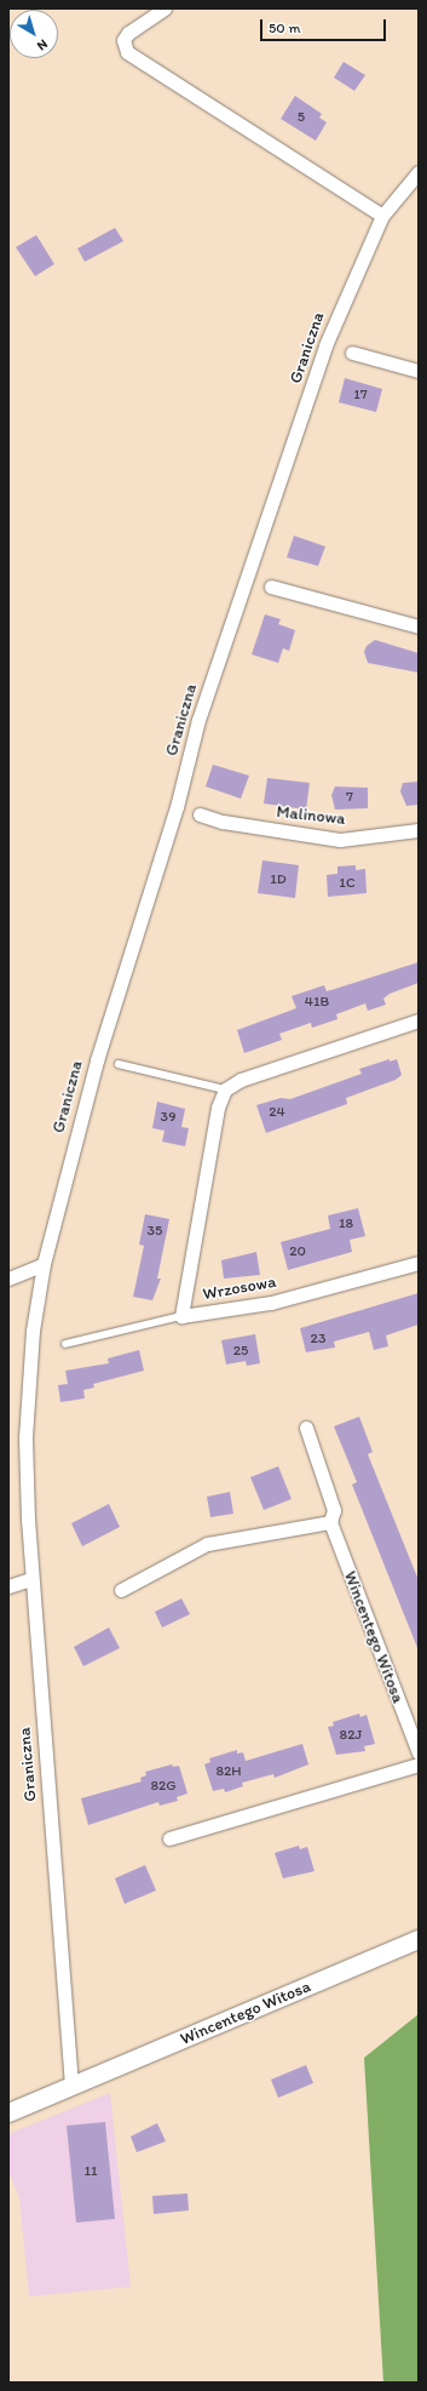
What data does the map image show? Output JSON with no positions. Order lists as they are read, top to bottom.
{
  "streets": {
    "street": [
      "Graniczna",
      "Malinowa",
      "Wrzosowa",
      "Wincentego Witosa"
    ]
  },
  "crossings": [
    ["Graniczna", "Wincentego Witosa"]
  ],
  "house_numbers": [
    "5",
    "17",
    "7",
    "1D",
    "1C",
    "41B",
    "24",
    "39",
    "18",
    "35",
    "20",
    "23",
    "25",
    "82J",
    "82H",
    "82G",
    "11"
  ],
  "scale_bar": "50 m",
  "north": "bottom right"
}
